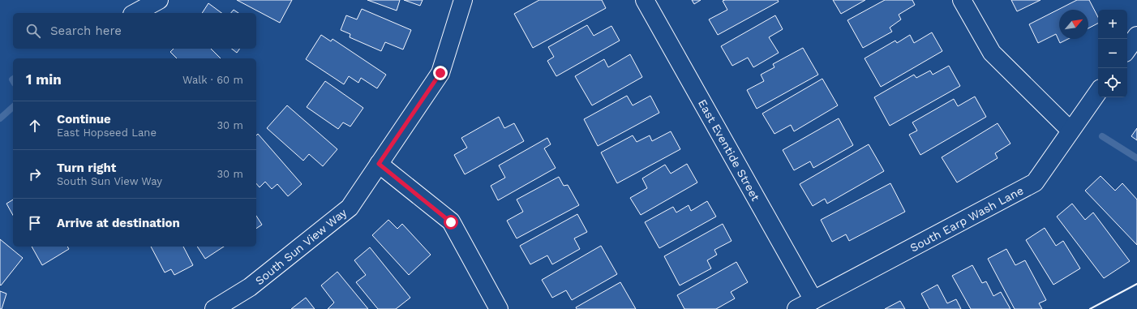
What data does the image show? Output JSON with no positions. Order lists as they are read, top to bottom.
{
  "streets": {
    "street": ["East Eventide Street", "South Earp Wash Lane", "South Sun View Way"]
  },
  "crossings": [
    ["East Eventide Street", "South Earp Wash Lane"]
  ],
  "north": "top right",
  "page": {
    "map_buttons": ["+", "−"],
    "search": "Search here",
    "heading": ["1 min", "Walk · 60 m"],
    "list": [
      ["Continue", "East Hopseed Lane", "30 m"],
      ["Turn right", "South Sun View Way", "30 m"],
      "Arrive at destination"
    ]
  }
}
